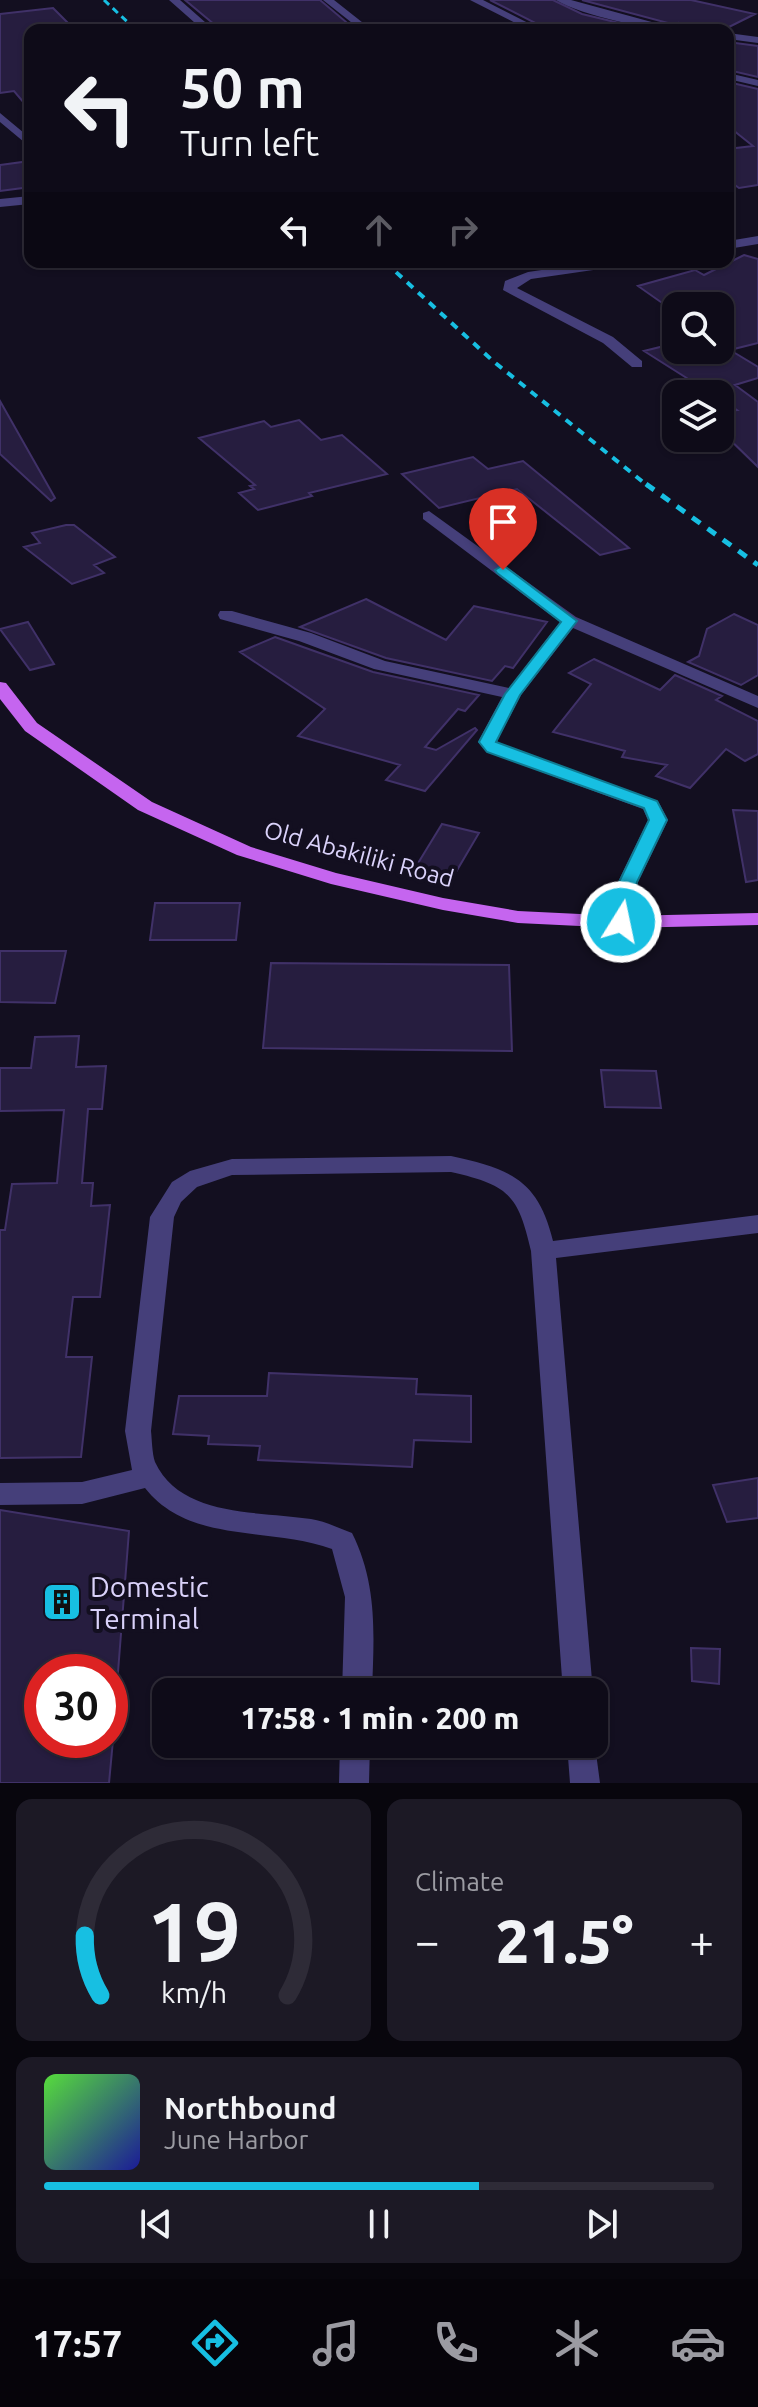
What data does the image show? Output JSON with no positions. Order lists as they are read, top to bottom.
{
  "streets": {
    "main road": ["Old Abakiliki Road"]
  },
  "places": {
    "building": ["Domestic Terminal"]
  },
  "page": {
    "turn": ["50 m", "Turn left"],
    "limit": "30",
    "trip": "17:58 · 1 min · 200 m",
    "tile": "Climate",
    "heat": ["−", "21.5°", "+"],
    "song": ["Northbound", "June Harbor"],
    "tabs": "17:57",
    "gauge": ["19", "km/h"]
  }
}
